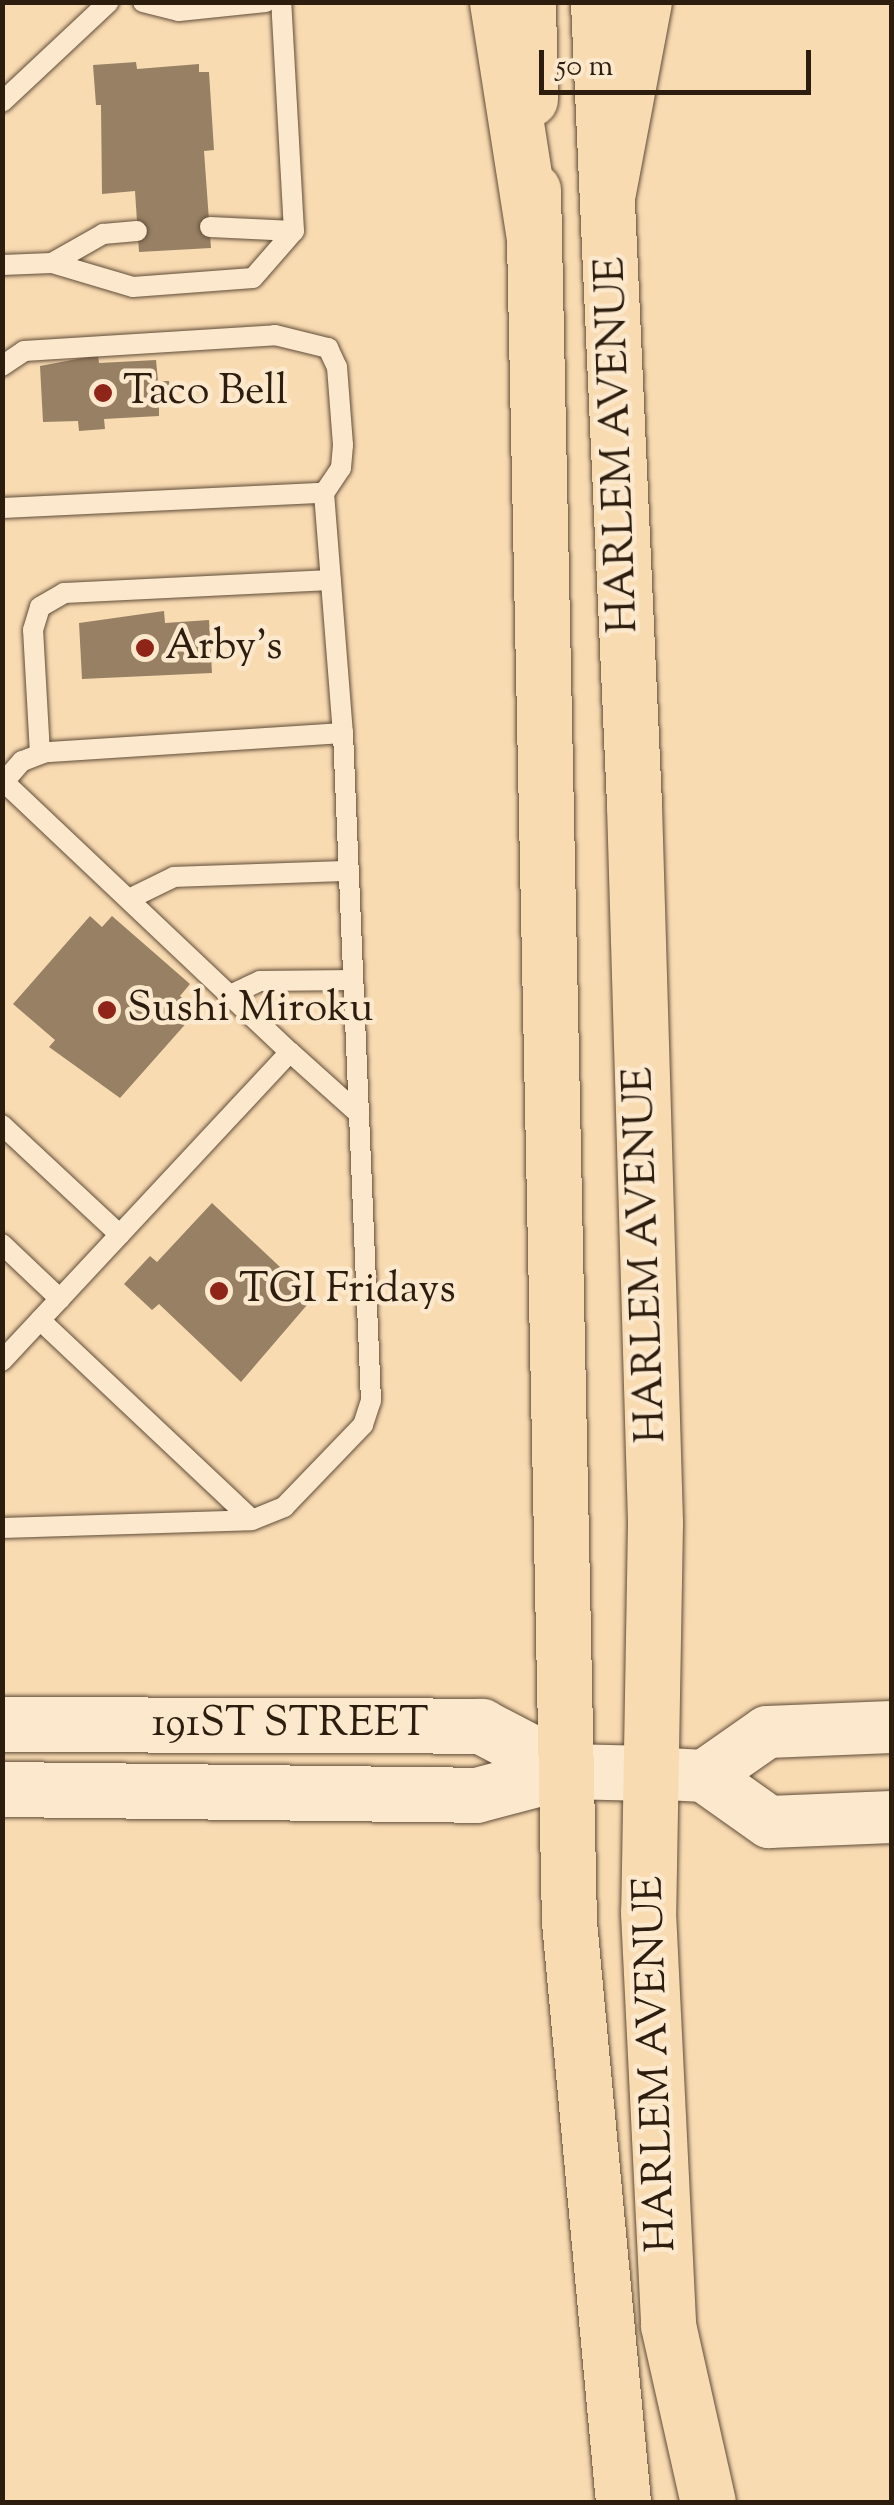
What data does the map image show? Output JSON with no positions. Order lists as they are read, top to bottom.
{
  "streets": {
    "main road": ["HARLEM AVENUE", "191ST STREET"]
  },
  "crossings": [
    ["HARLEM AVENUE", "191ST STREET"]
  ],
  "places": [
    "Taco Bell",
    "Arby's",
    "Sushi Miroku",
    "TGI Fridays"
  ],
  "scale_bar": "50 m"
}
